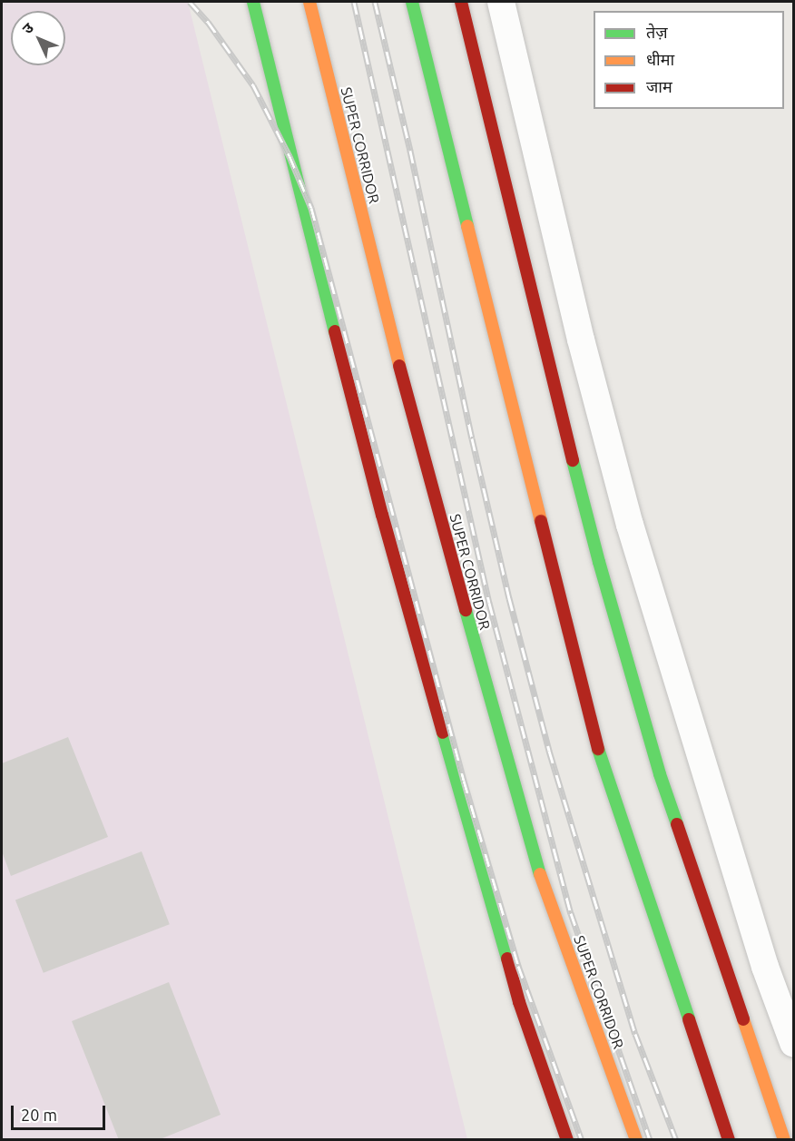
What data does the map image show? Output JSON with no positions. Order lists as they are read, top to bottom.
{
  "streets": {
    "main road": ["SUPER CORRIDOR"]
  },
  "legend": ["तेज़", "धीमा", "जाम"],
  "scale_bar": "20 m",
  "north": "top left"
}
